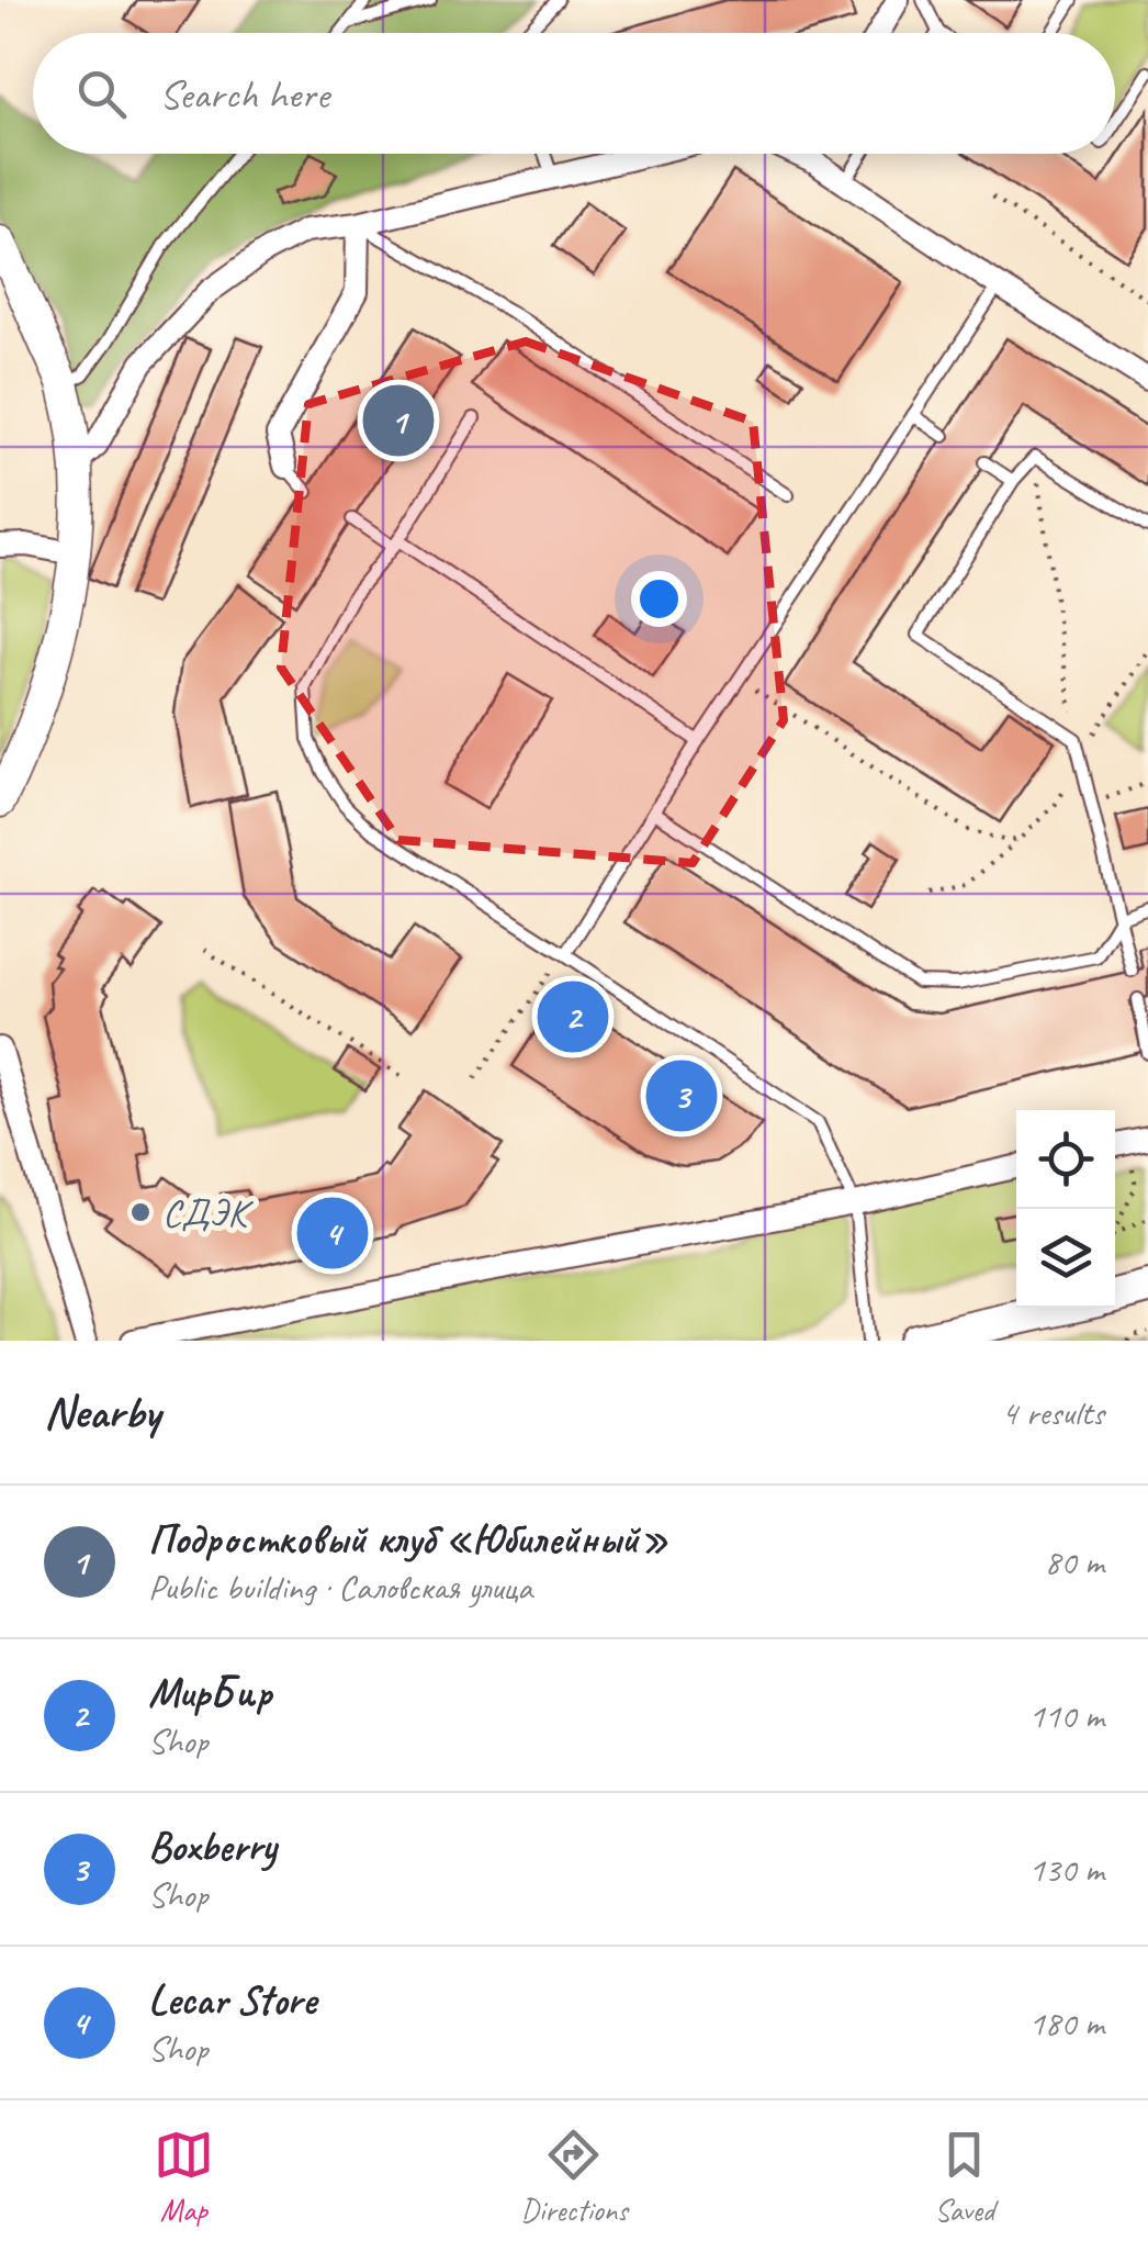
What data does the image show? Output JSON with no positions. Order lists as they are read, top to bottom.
{
  "places": ["СДЭК"],
  "page": {
    "search": "Search here",
    "pins": [
      "1",
      "2",
      "3",
      "4"
    ],
    "heading": ["Nearby", "4 results"],
    "list": [
      {
        "mark": "1",
        "name": "Подростковый клуб «Юбилейный»",
        "note": "Public building · Саловская улица",
        "value": "80 m"
      },
      {
        "mark": "2",
        "name": "МирБир",
        "note": "Shop",
        "value": "110 m"
      },
      {
        "mark": "3",
        "name": "Boxberry",
        "note": "Shop",
        "value": "130 m"
      },
      {
        "mark": "4",
        "name": "Lecar Store",
        "note": "Shop",
        "value": "180 m"
      }
    ],
    "nav": ["Map", "Directions", "Saved"]
  }
}
